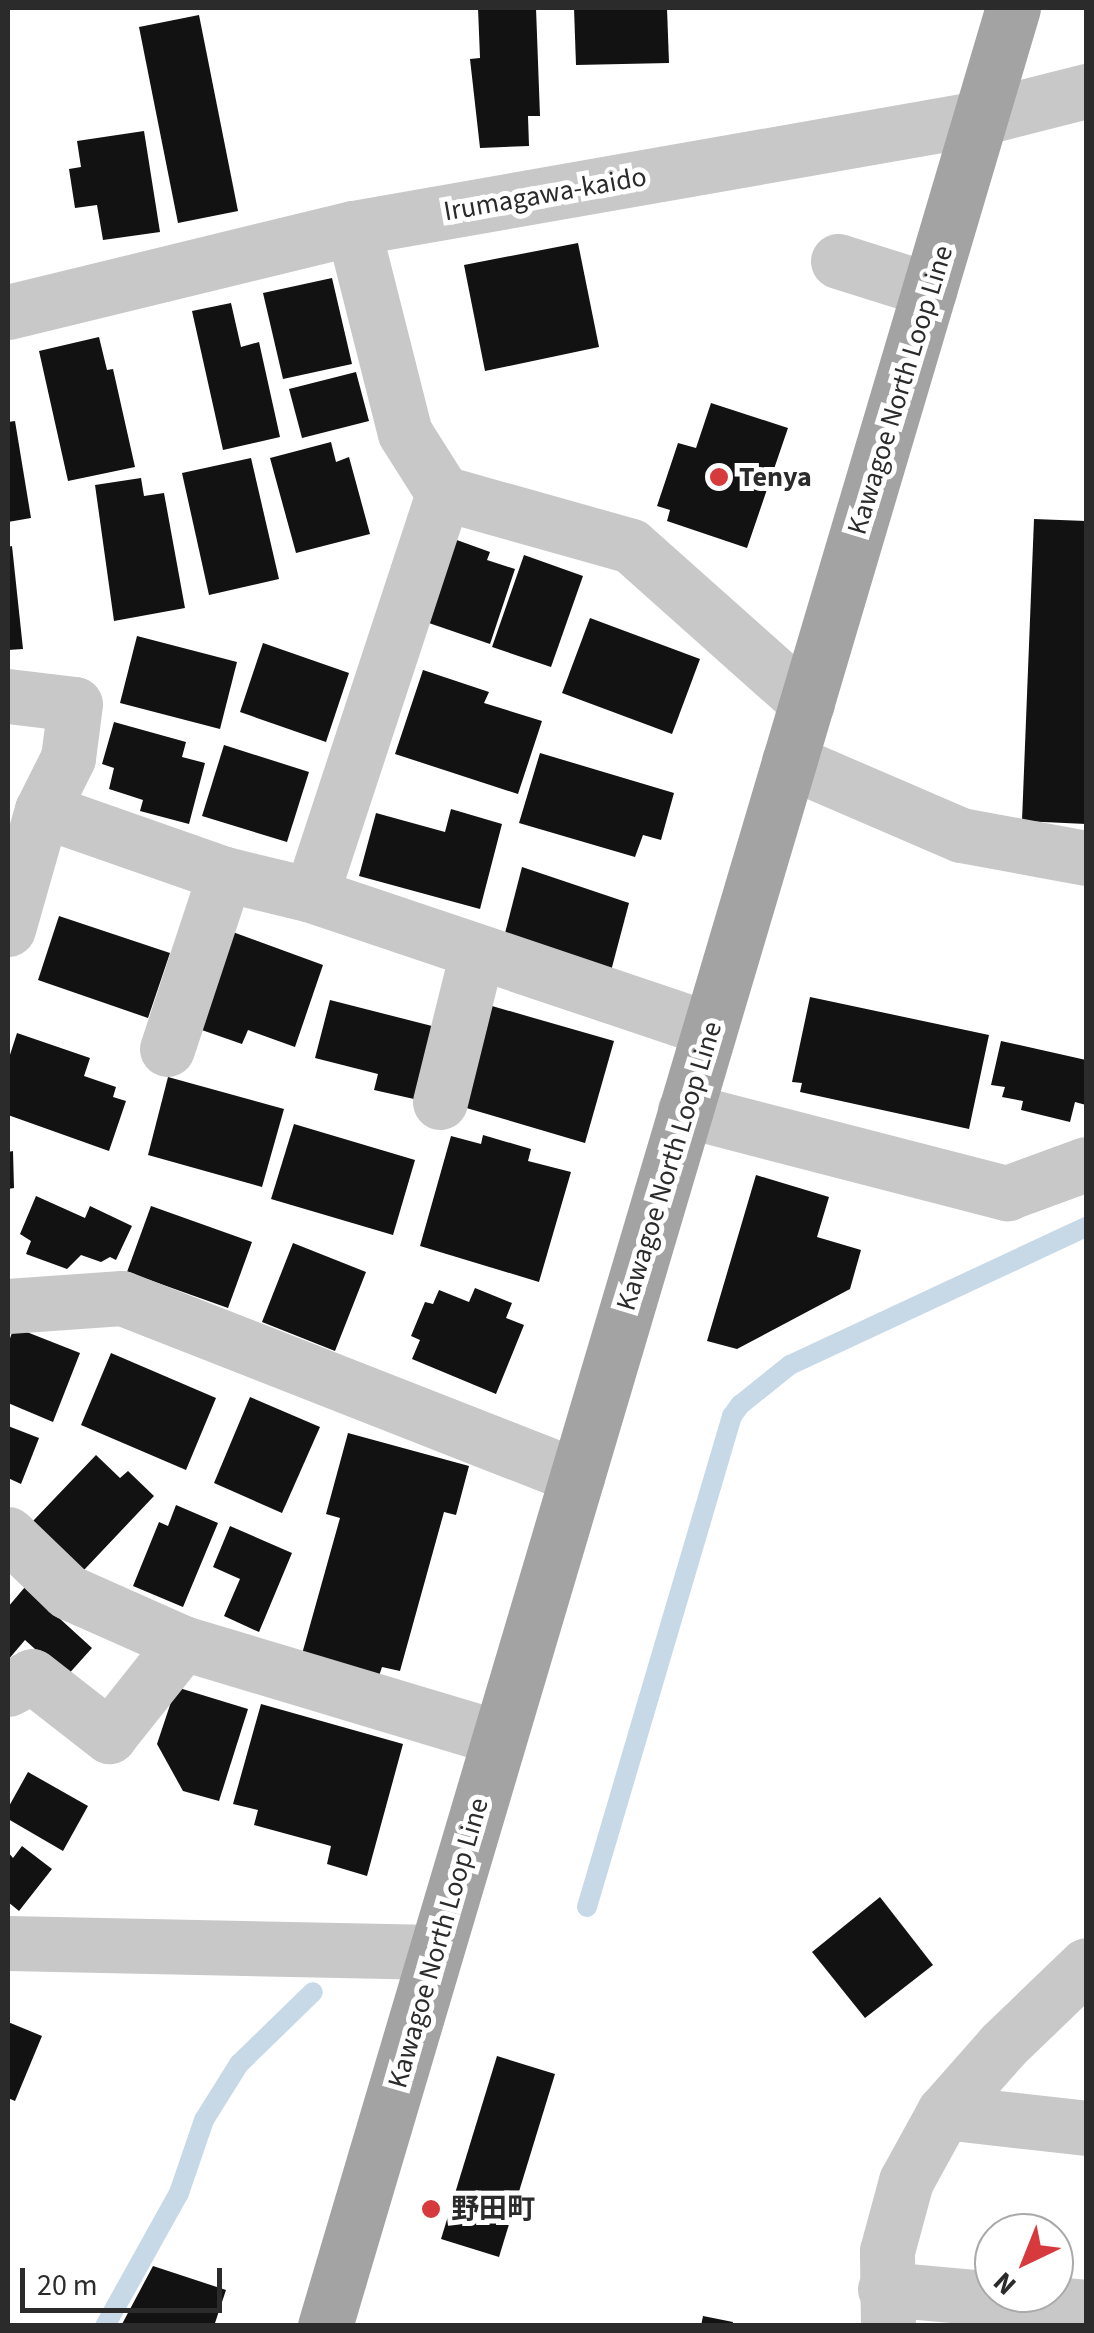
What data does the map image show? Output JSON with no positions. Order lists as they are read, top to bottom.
{
  "streets": {
    "main road": ["Kawagoe North Loop Line"],
    "street": ["Irumagawa-kaido"]
  },
  "crossings": [
    ["Irumagawa-kaido", "Kawagoe North Loop Line"]
  ],
  "places": ["Tenya", "野田町"],
  "scale_bar": "20 m",
  "north": "bottom left"
}
